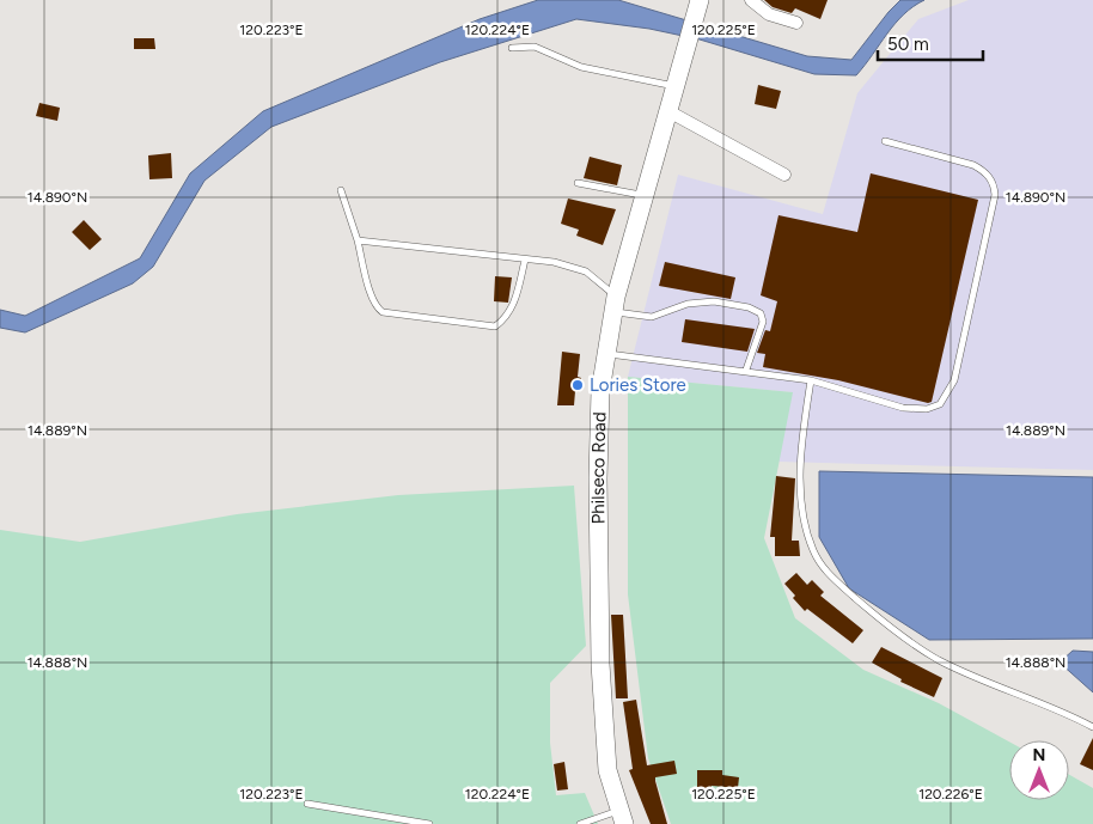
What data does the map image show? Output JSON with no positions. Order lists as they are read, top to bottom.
{
  "streets": {
    "street": ["Philseco Road"]
  },
  "places": ["Lories Store"],
  "scale_bar": "50 m",
  "north": "top",
  "coordinates": [
    "120.223°E",
    "120.224°E",
    "120.225°E",
    "14.890°N",
    "14.889°N",
    "14.888°N",
    "120.226°E"
  ]
}
